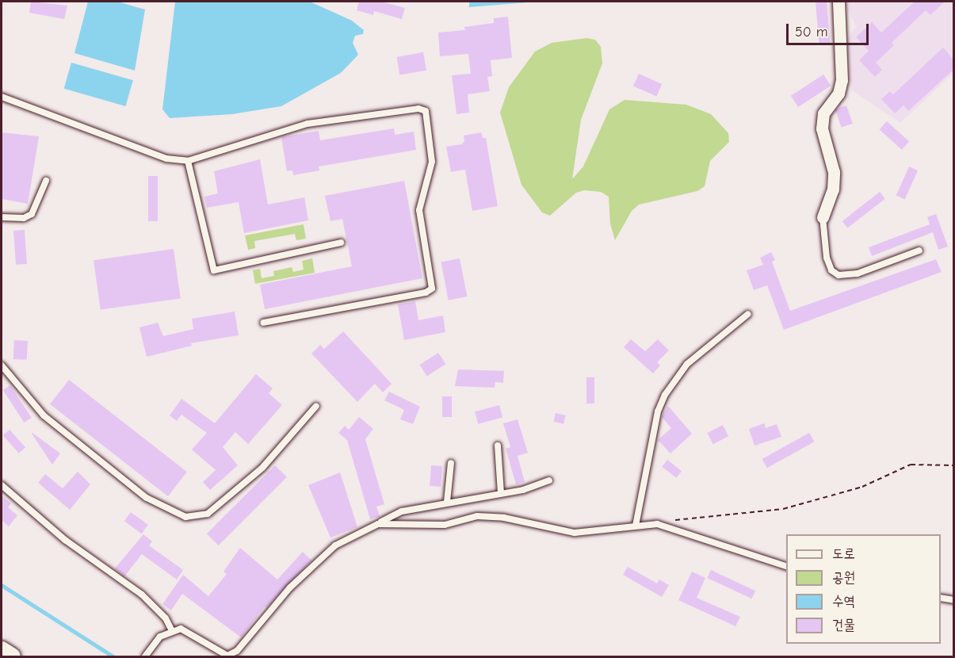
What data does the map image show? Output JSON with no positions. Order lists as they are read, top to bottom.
{
  "legend": [
    "도로",
    "공원",
    "수역",
    "건물"
  ],
  "scale_bar": "50 m"
}
